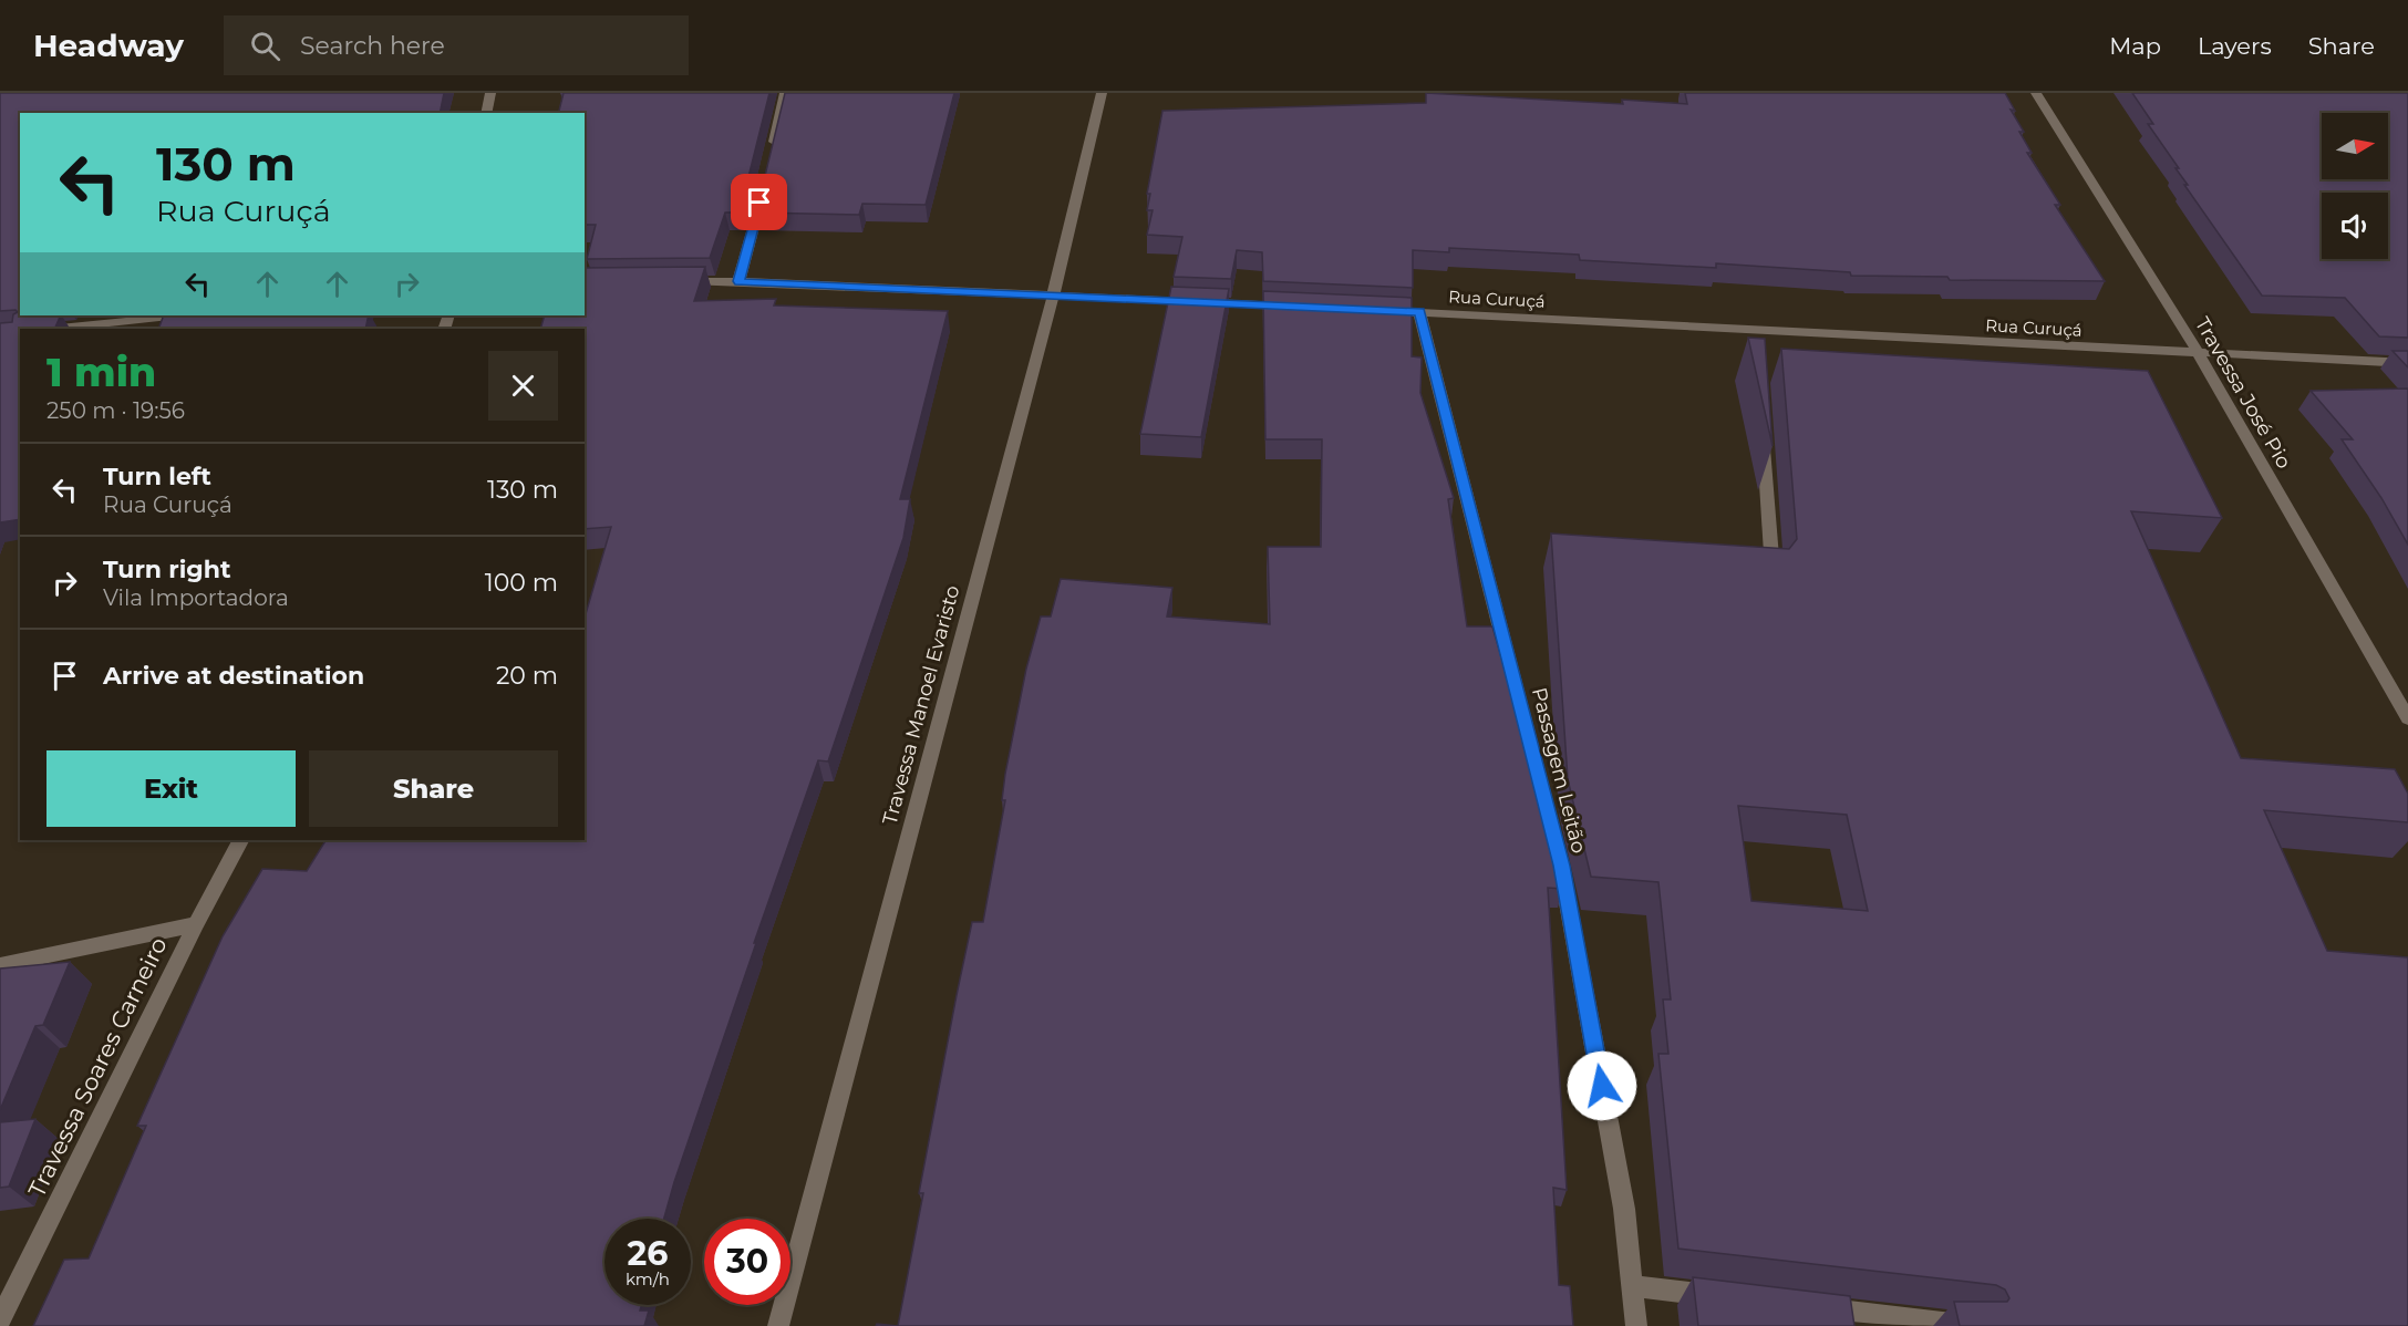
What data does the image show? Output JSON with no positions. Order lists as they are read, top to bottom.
{
  "streets": {
    "street": [
      "Rua Curuçá",
      "Travessa José Pio",
      "Travessa Manoel Evaristo",
      "Passagem Leitão",
      "Travessa Soares Carneiro"
    ]
  },
  "crossings": [
    ["Rua Curuçá", "Travessa José Pio"],
    ["Rua Curuçá", "Passagem Leitão"]
  ],
  "north": "right",
  "page": {
    "header": "Headway",
    "search": "Search here",
    "nav": ["Map", "Layers", "Share"],
    "turn": ["130 m", "Rua Curuçá"],
    "heading": ["1 min", "250 m · 19:56"],
    "list": [
      {
        "name": "Turn left",
        "note": "Rua Curuçá",
        "value": "130 m"
      },
      {
        "name": "Turn right",
        "note": "Vila Importadora",
        "value": "100 m"
      },
      {
        "name": "Arrive at destination",
        "value": "20 m"
      }
    ],
    "buttons": ["Exit", "Share"],
    "speed": "26 km/h",
    "limit": "30"
  }
}
